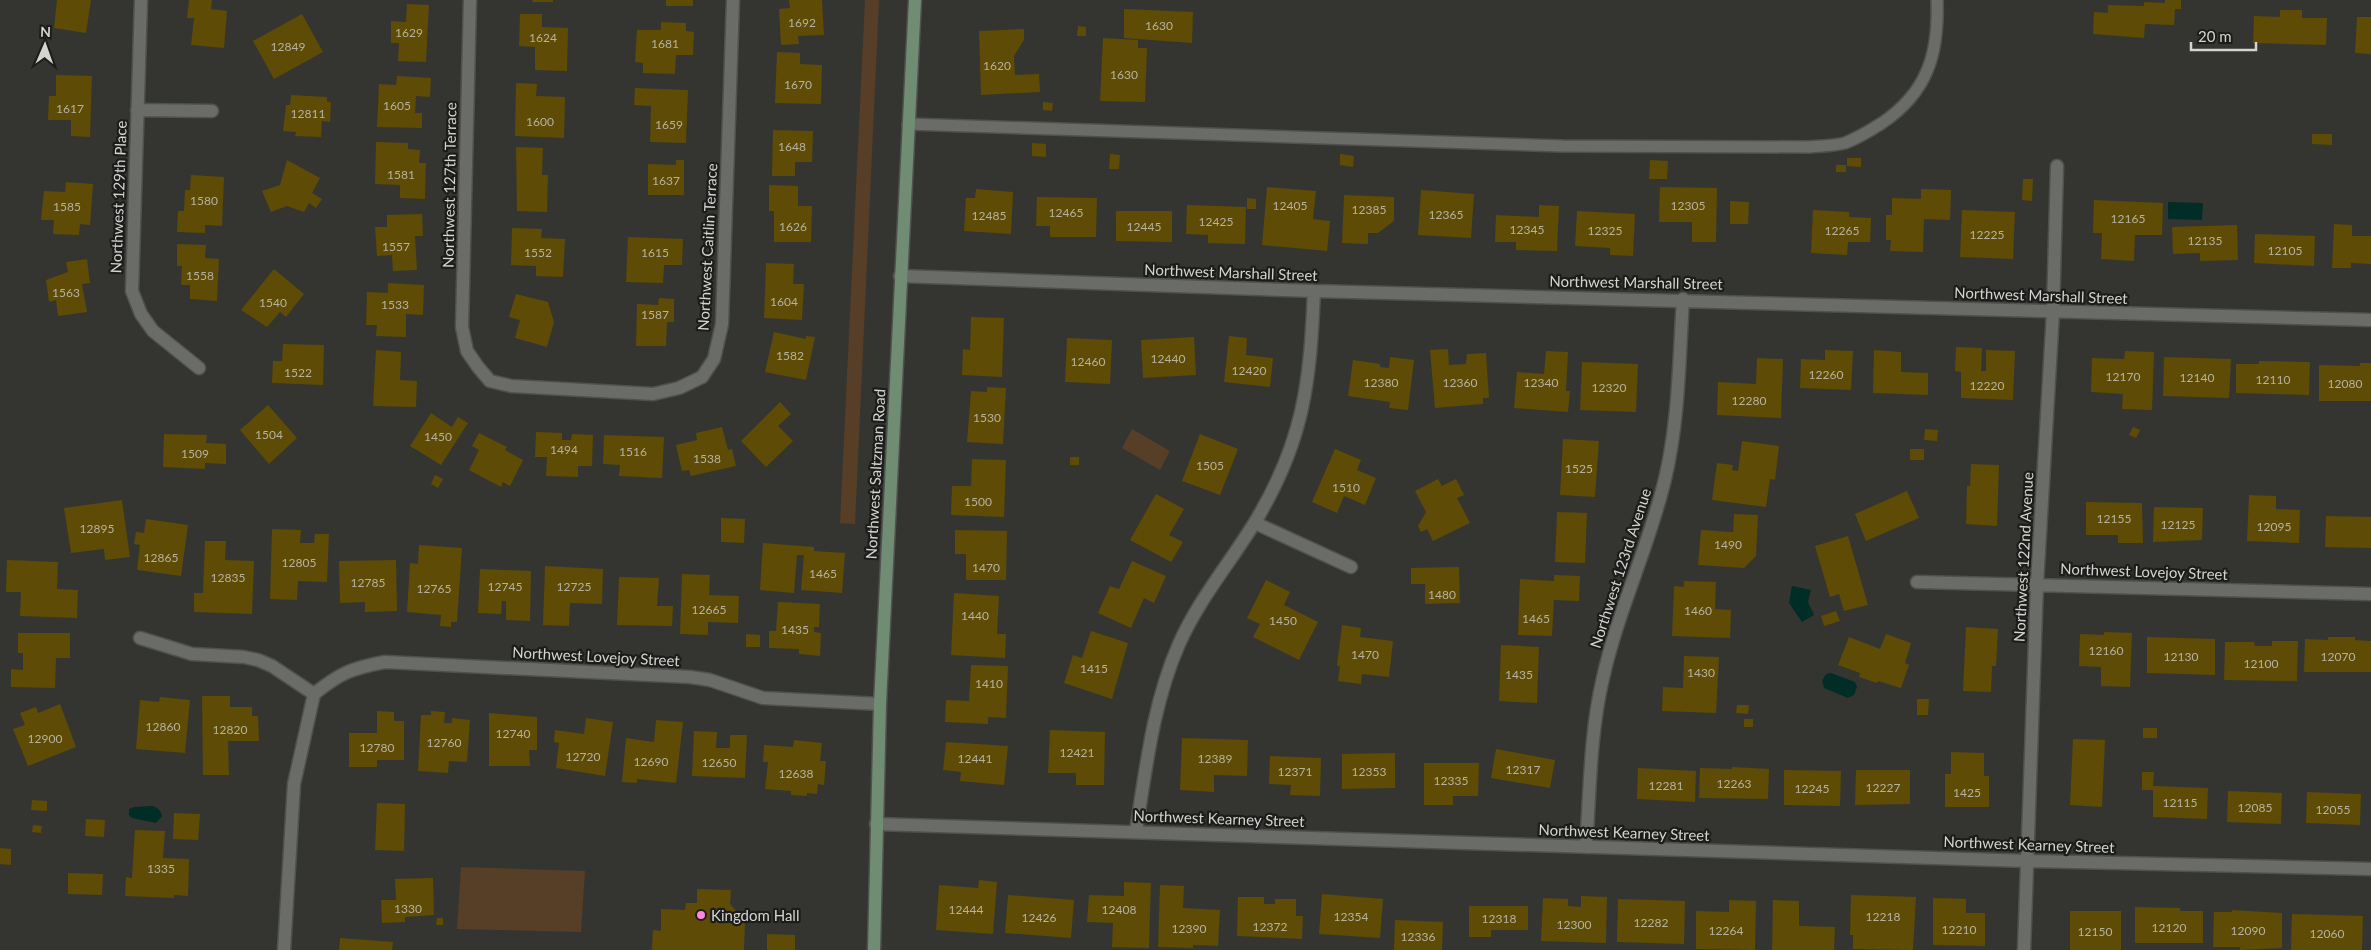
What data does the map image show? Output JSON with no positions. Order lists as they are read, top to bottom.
{
  "streets": {
    "main road": ["Northwest Saltzman Road"],
    "street": [
      "Northwest 127th Terrace",
      "Northwest 129th Place",
      "Northwest Caitlin Terrace",
      "Northwest Marshall Street",
      "Northwest 122nd Avenue",
      "Northwest 123rd Avenue",
      "Northwest Lovejoy Street",
      "Northwest Kearney Street"
    ]
  },
  "crossings": [
    ["Northwest 127th Terrace", "Northwest Caitlin Terrace"],
    ["Northwest Marshall Street", "Northwest Saltzman Road"],
    ["Northwest Marshall Street", "Northwest 122nd Avenue"],
    ["Northwest Marshall Street", "Northwest 123rd Avenue"],
    ["Northwest Saltzman Road", "Northwest Lovejoy Street"],
    ["Northwest Saltzman Road", "Northwest Kearney Street"],
    ["Northwest 122nd Avenue", "Northwest Lovejoy Street"],
    ["Northwest 122nd Avenue", "Northwest Kearney Street"],
    ["Northwest 123rd Avenue", "Northwest Kearney Street"]
  ],
  "places": ["Kingdom Hall"],
  "house_numbers": [
    "1692",
    "1630",
    "1629",
    "1624",
    "1681",
    "12849",
    "1620",
    "1630",
    "1670",
    "1605",
    "1617",
    "12811",
    "1600",
    "1659",
    "1648",
    "1581",
    "1637",
    "1580",
    "12405",
    "12305",
    "1585",
    "12385",
    "12465",
    "12365",
    "12485",
    "12165",
    "12425",
    "1626",
    "12445",
    "12345",
    "12325",
    "12265",
    "12225",
    "12135",
    "1557",
    "12105",
    "1552",
    "1615",
    "1558",
    "1563",
    "1604",
    "1540",
    "1533",
    "1587",
    "1582",
    "12440",
    "12460",
    "12420",
    "1522",
    "12260",
    "12170",
    "12140",
    "12110",
    "12380",
    "12360",
    "12340",
    "12080",
    "12220",
    "12320",
    "12280",
    "1530",
    "1504",
    "1450",
    "1494",
    "1516",
    "1509",
    "1538",
    "1505",
    "1525",
    "1510",
    "1500",
    "12155",
    "12125",
    "12095",
    "12895",
    "1490",
    "12865",
    "12805",
    "1470",
    "1465",
    "12835",
    "12785",
    "12745",
    "12725",
    "12765",
    "1480",
    "12665",
    "1460",
    "1440",
    "1465",
    "1450",
    "1435",
    "12160",
    "1470",
    "12130",
    "12070",
    "12100",
    "1415",
    "1430",
    "1435",
    "1410",
    "12860",
    "12820",
    "12740",
    "12900",
    "12760",
    "12780",
    "12421",
    "12720",
    "12441",
    "12389",
    "12690",
    "12650",
    "12317",
    "12371",
    "12353",
    "12638",
    "12335",
    "12263",
    "12281",
    "12227",
    "12245",
    "1425",
    "12115",
    "12085",
    "12055",
    "1335",
    "1330",
    "12444",
    "12408",
    "12354",
    "12218",
    "12426",
    "12318",
    "12282",
    "12300",
    "12372",
    "12120",
    "12390",
    "12210",
    "12264",
    "12090",
    "12150",
    "12060",
    "12336"
  ],
  "scale_bar": "20 m",
  "north": "top"
}
